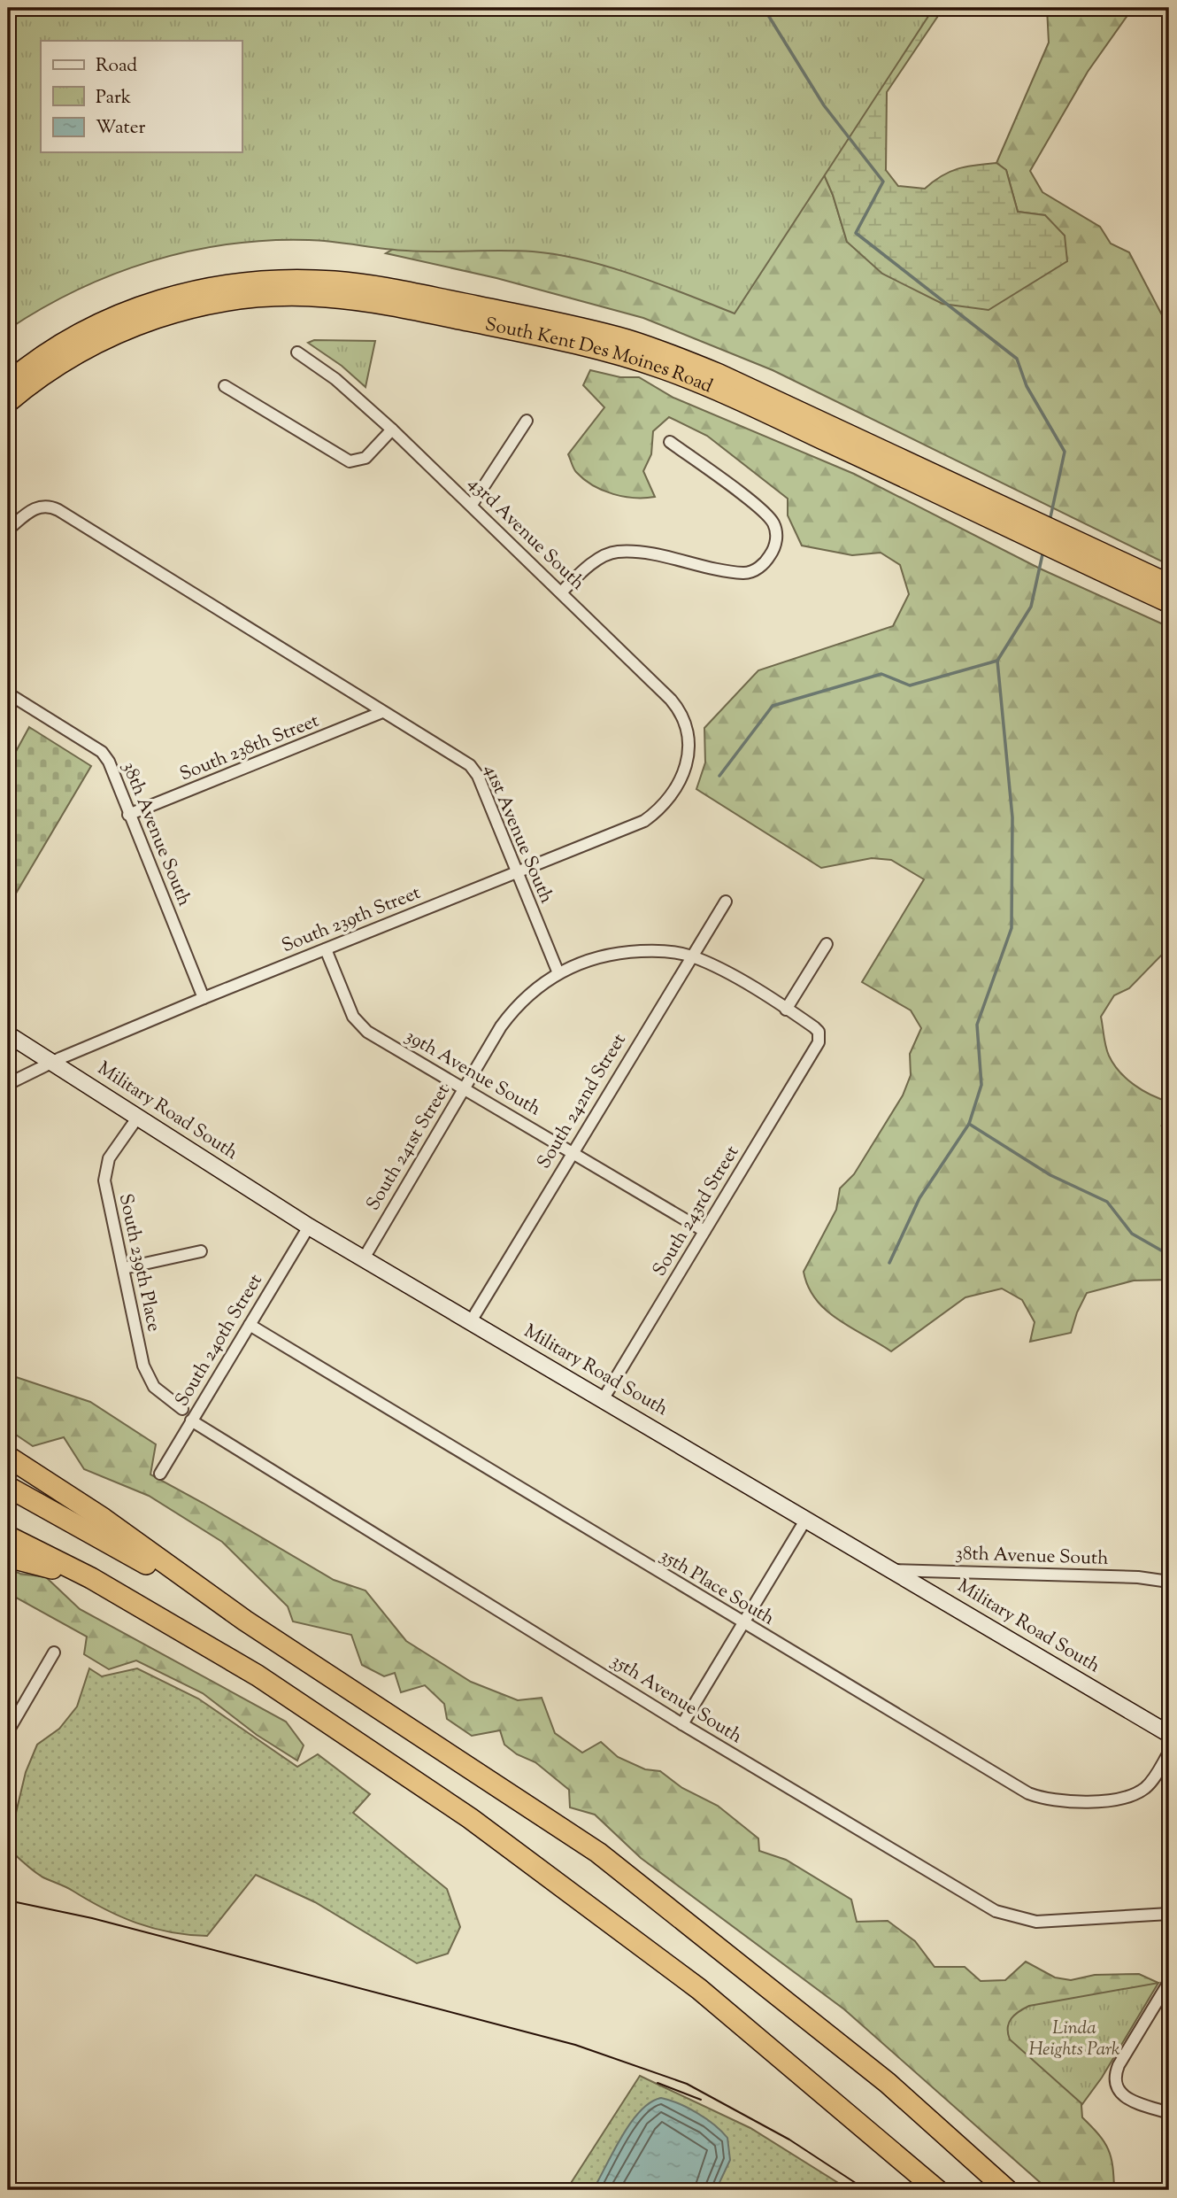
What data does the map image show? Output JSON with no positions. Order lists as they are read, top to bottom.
{
  "streets": {
    "highway": ["South Kent Des Moines Road"],
    "main road": ["Military Road South"],
    "street": [
      "43rd Avenue South",
      "South 238th Street",
      "38th Avenue South",
      "41st Avenue South",
      "South 239th Street",
      "39th Avenue South",
      "South 242nd Street",
      "South 241st Street",
      "South 243rd Street",
      "South 239th Place",
      "South 240th Street",
      "35th Place South",
      "35th Avenue South"
    ]
  },
  "crossings": [
    ["43rd Avenue South", "South 239th Street"],
    ["South 238th Street", "38th Avenue South"],
    ["South 238th Street", "41st Avenue South"],
    ["38th Avenue South", "South 239th Street"],
    ["38th Avenue South", "Military Road South"],
    ["41st Avenue South", "South 239th Street"],
    ["41st Avenue South", "South 241st Street"],
    ["South 239th Street", "39th Avenue South"],
    ["South 239th Street", "Military Road South"],
    ["39th Avenue South", "South 242nd Street"],
    ["39th Avenue South", "South 241st Street"],
    ["39th Avenue South", "South 243rd Street"],
    ["South 242nd Street", "Military Road South"],
    ["Military Road South", "South 241st Street"],
    ["Military Road South", "South 243rd Street"],
    ["Military Road South", "South 239th Place"],
    ["Military Road South", "South 240th Street"],
    ["South 240th Street", "35th Place South"],
    ["South 240th Street", "35th Avenue South"]
  ],
  "parks": ["Linda Heights Park"],
  "legend": ["Road", "Park", "Water"]
}
